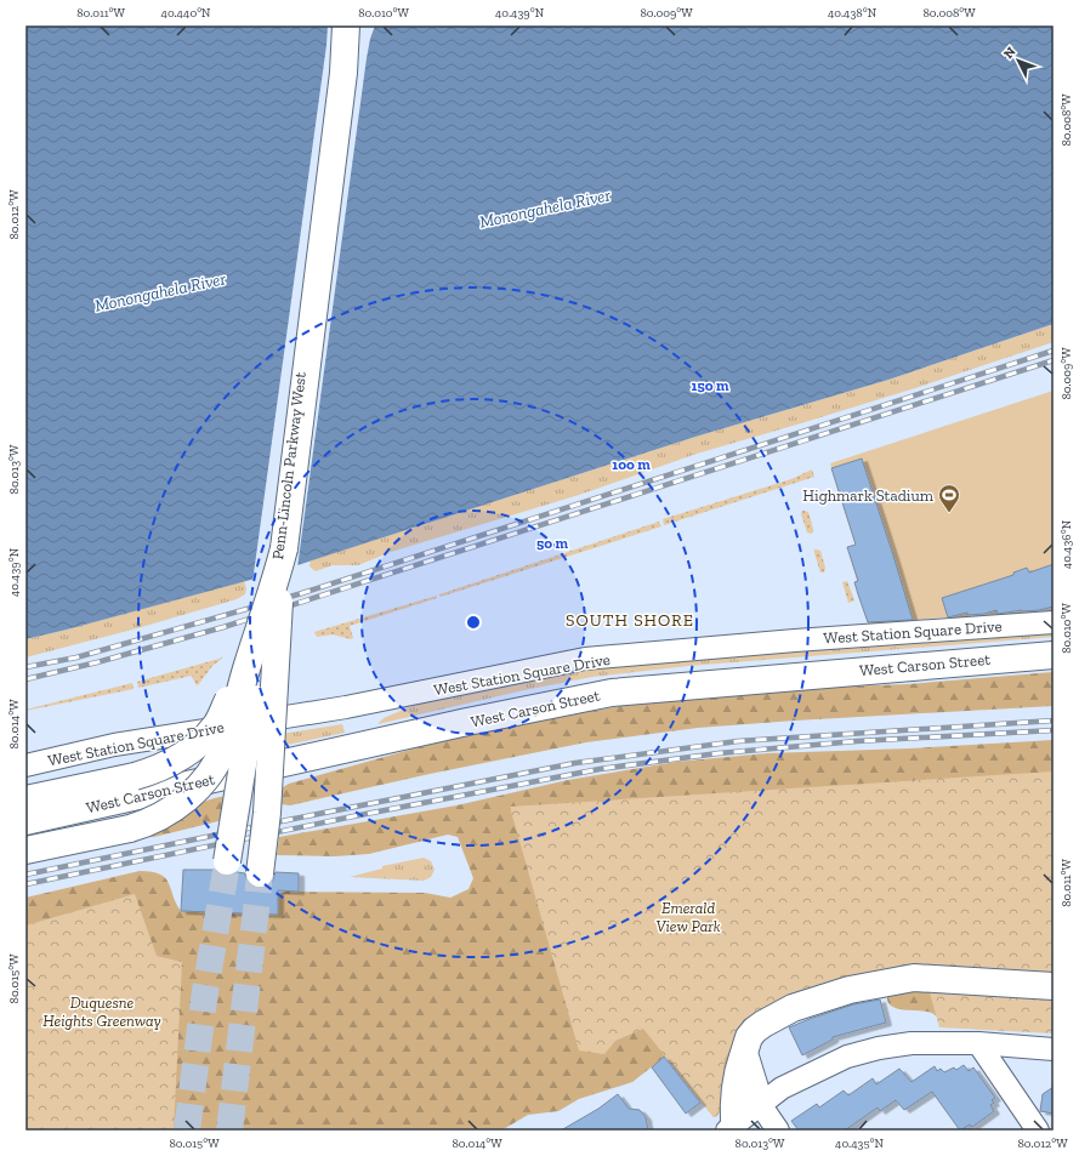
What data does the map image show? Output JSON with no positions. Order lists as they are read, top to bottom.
{
  "streets": {
    "main road": ["Penn-Lincoln Parkway West", "West Carson Street"],
    "street": ["West Station Square Drive"]
  },
  "districts": ["SOUTH SHORE"],
  "water": ["Monongahela River"],
  "parks": ["Emerald View Park", "Duquesne Heights Greenway"],
  "places": {
    "sports": ["Highmark Stadium"]
  },
  "north": "top left",
  "coordinates": [
    "80.011°W",
    "40.440°N",
    "80.010°W",
    "40.439°N",
    "80.009°W",
    "40.438°N",
    "80.008°W",
    "80.012°W",
    "80.013°W",
    "40.436°N",
    "80.014°W",
    "80.015°W",
    "40.435°N"
  ],
  "rings": ["150 m", "100 m", "50 m"]
}
